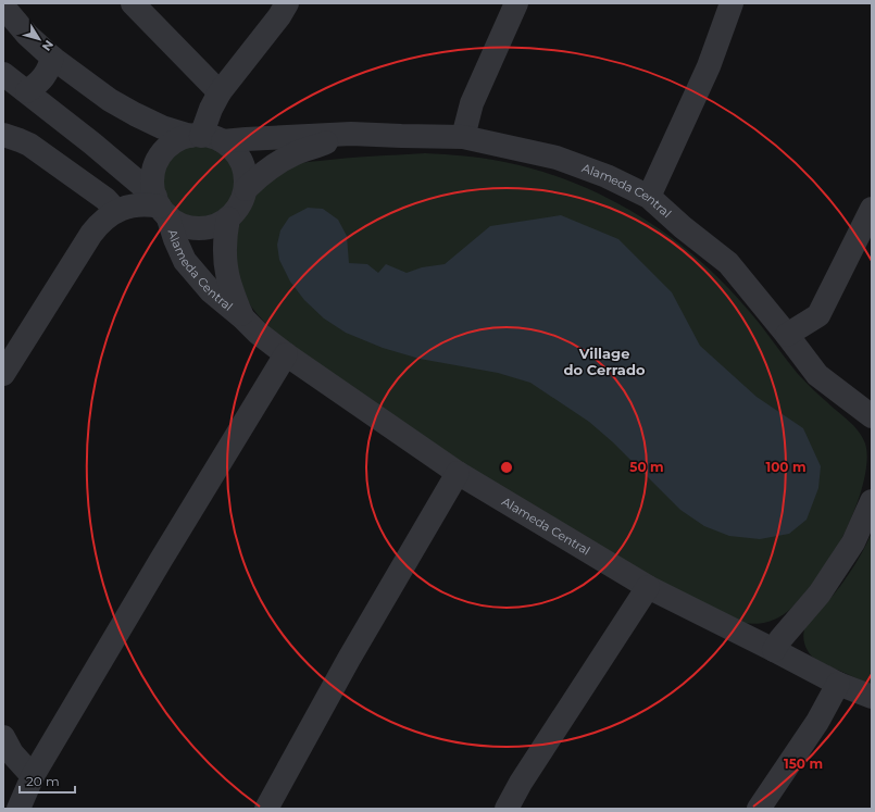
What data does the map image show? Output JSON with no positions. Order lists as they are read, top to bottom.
{
  "streets": {
    "street": ["Alameda Central"]
  },
  "districts": ["Village do Cerrado"],
  "scale_bar": "20 m",
  "north": "bottom right",
  "rings": ["50 m", "100 m", "150 m"]
}
